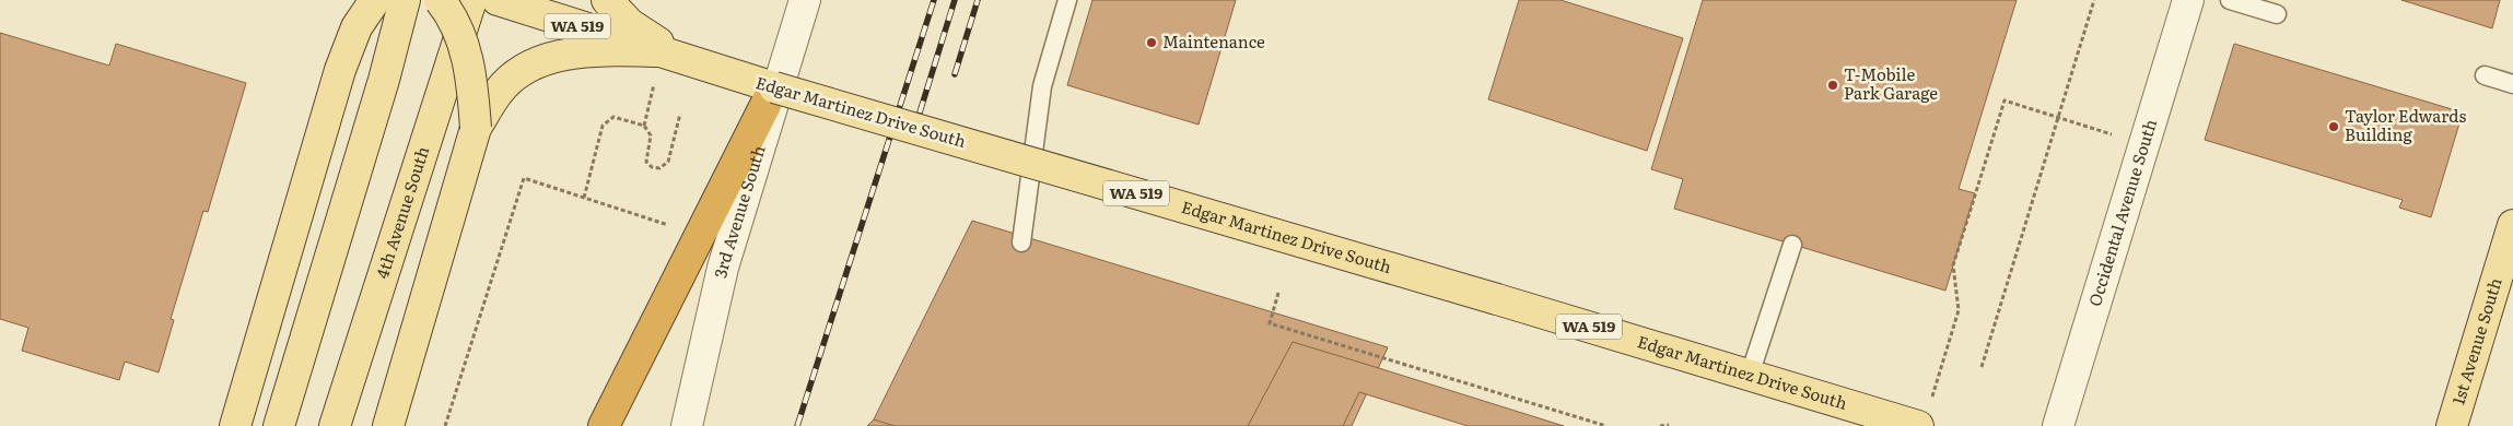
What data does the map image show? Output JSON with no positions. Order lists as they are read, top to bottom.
{
  "streets": {
    "main road": [
      "WA 519",
      "Edgar Martinez Drive South",
      "4th Avenue South",
      "1st Avenue South"
    ],
    "street": ["3rd Avenue South", "Occidental Avenue South"]
  },
  "places": ["Maintenance", "T-Mobile Park Garage", "Taylor Edwards Building"]
}
